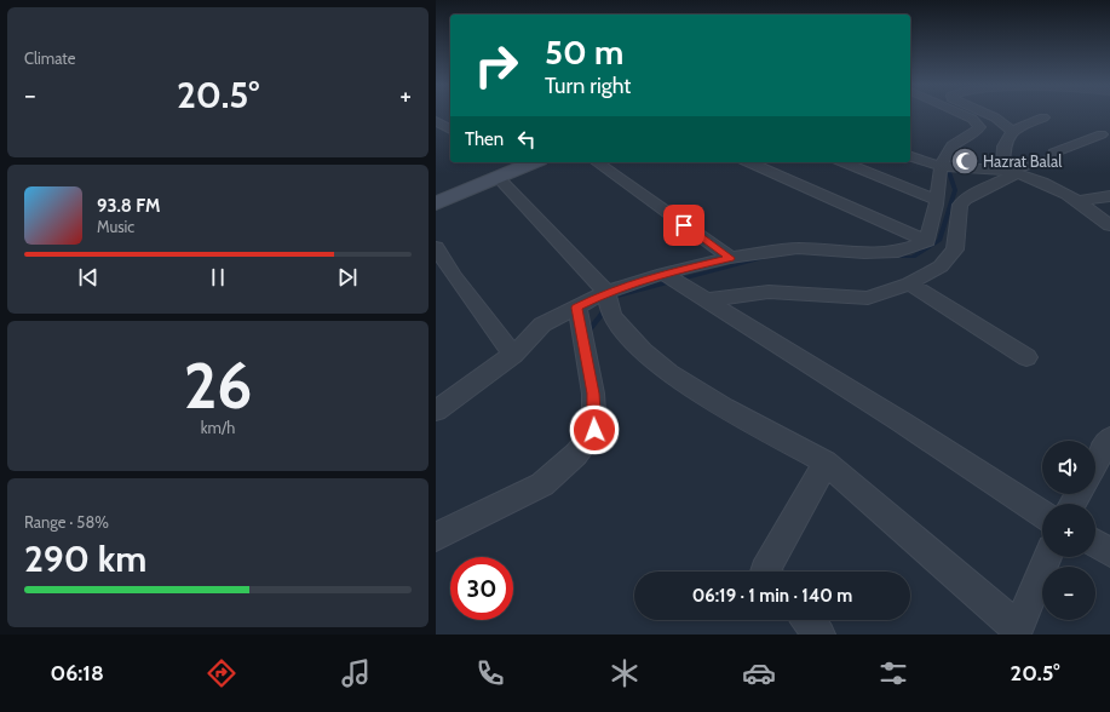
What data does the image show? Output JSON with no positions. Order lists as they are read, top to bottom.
{
  "places": {
    "mosque": ["Hazrat Balal"]
  },
  "page": {
    "tile": [
      "Climate",
      ["26", "km/h"],
      ["Range · 58%", "290 km"]
    ],
    "turn": ["50 m", "Turn right"],
    "heat": ["−", "20.5°", "+"],
    "then": "Then",
    "song": ["93.8 FM", "Music"],
    "map_buttons": ["+", "−"],
    "limit": "30",
    "trip": "06:19 · 1 min · 140 m",
    "tabs": ["06:18", "20.5°"]
  }
}
